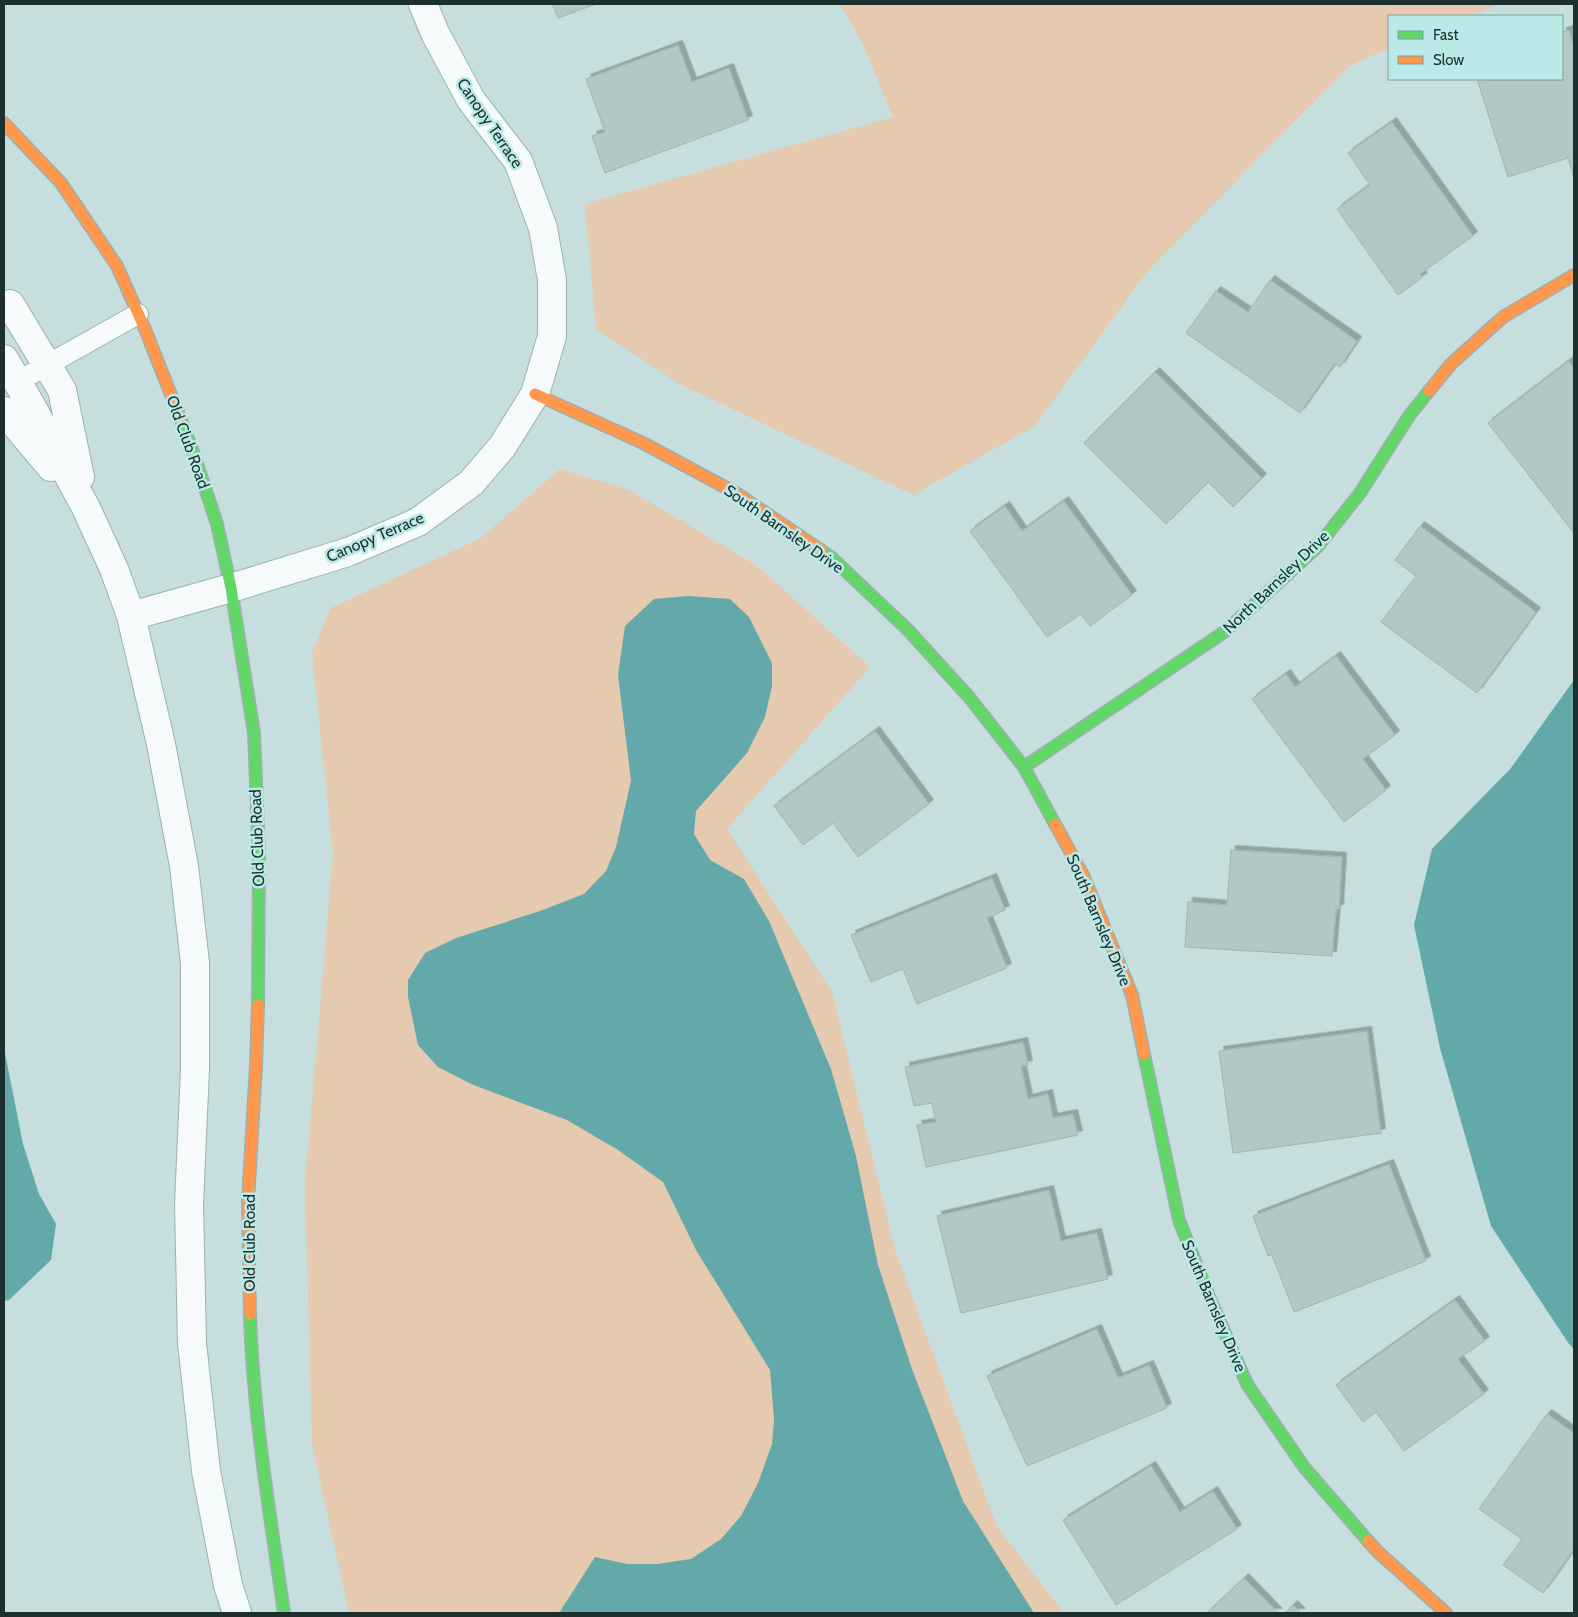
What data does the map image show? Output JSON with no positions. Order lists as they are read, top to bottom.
{
  "streets": {
    "street": [
      "Canopy Terrace",
      "Old Club Road",
      "South Barnsley Drive",
      "North Barnsley Drive"
    ]
  },
  "crossings": [
    ["Canopy Terrace", "Old Club Road"],
    ["Canopy Terrace", "South Barnsley Drive"],
    ["South Barnsley Drive", "North Barnsley Drive"]
  ],
  "legend": ["Fast", "Slow"]
}
